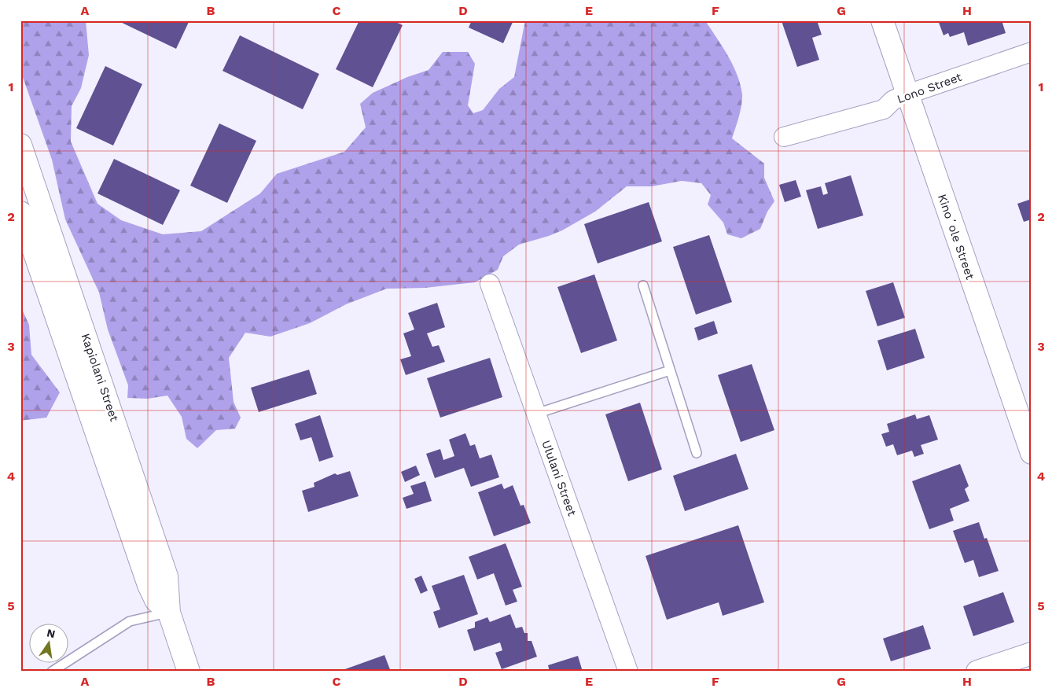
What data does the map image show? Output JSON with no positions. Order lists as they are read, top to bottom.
{
  "streets": {
    "street": [
      "Lono Street",
      "Kinoʻole Street",
      "Kapiolani Street",
      "Ululani Street"
    ]
  },
  "crossings": [
    ["Lono Street", "Kinoʻole Street"]
  ],
  "north": "top",
  "grid": {
    "columns": [
      "A",
      "B",
      "C",
      "D",
      "E",
      "F",
      "G",
      "H"
    ],
    "rows": [
      "1",
      "2",
      "3",
      "4",
      "5"
    ]
  }
}
